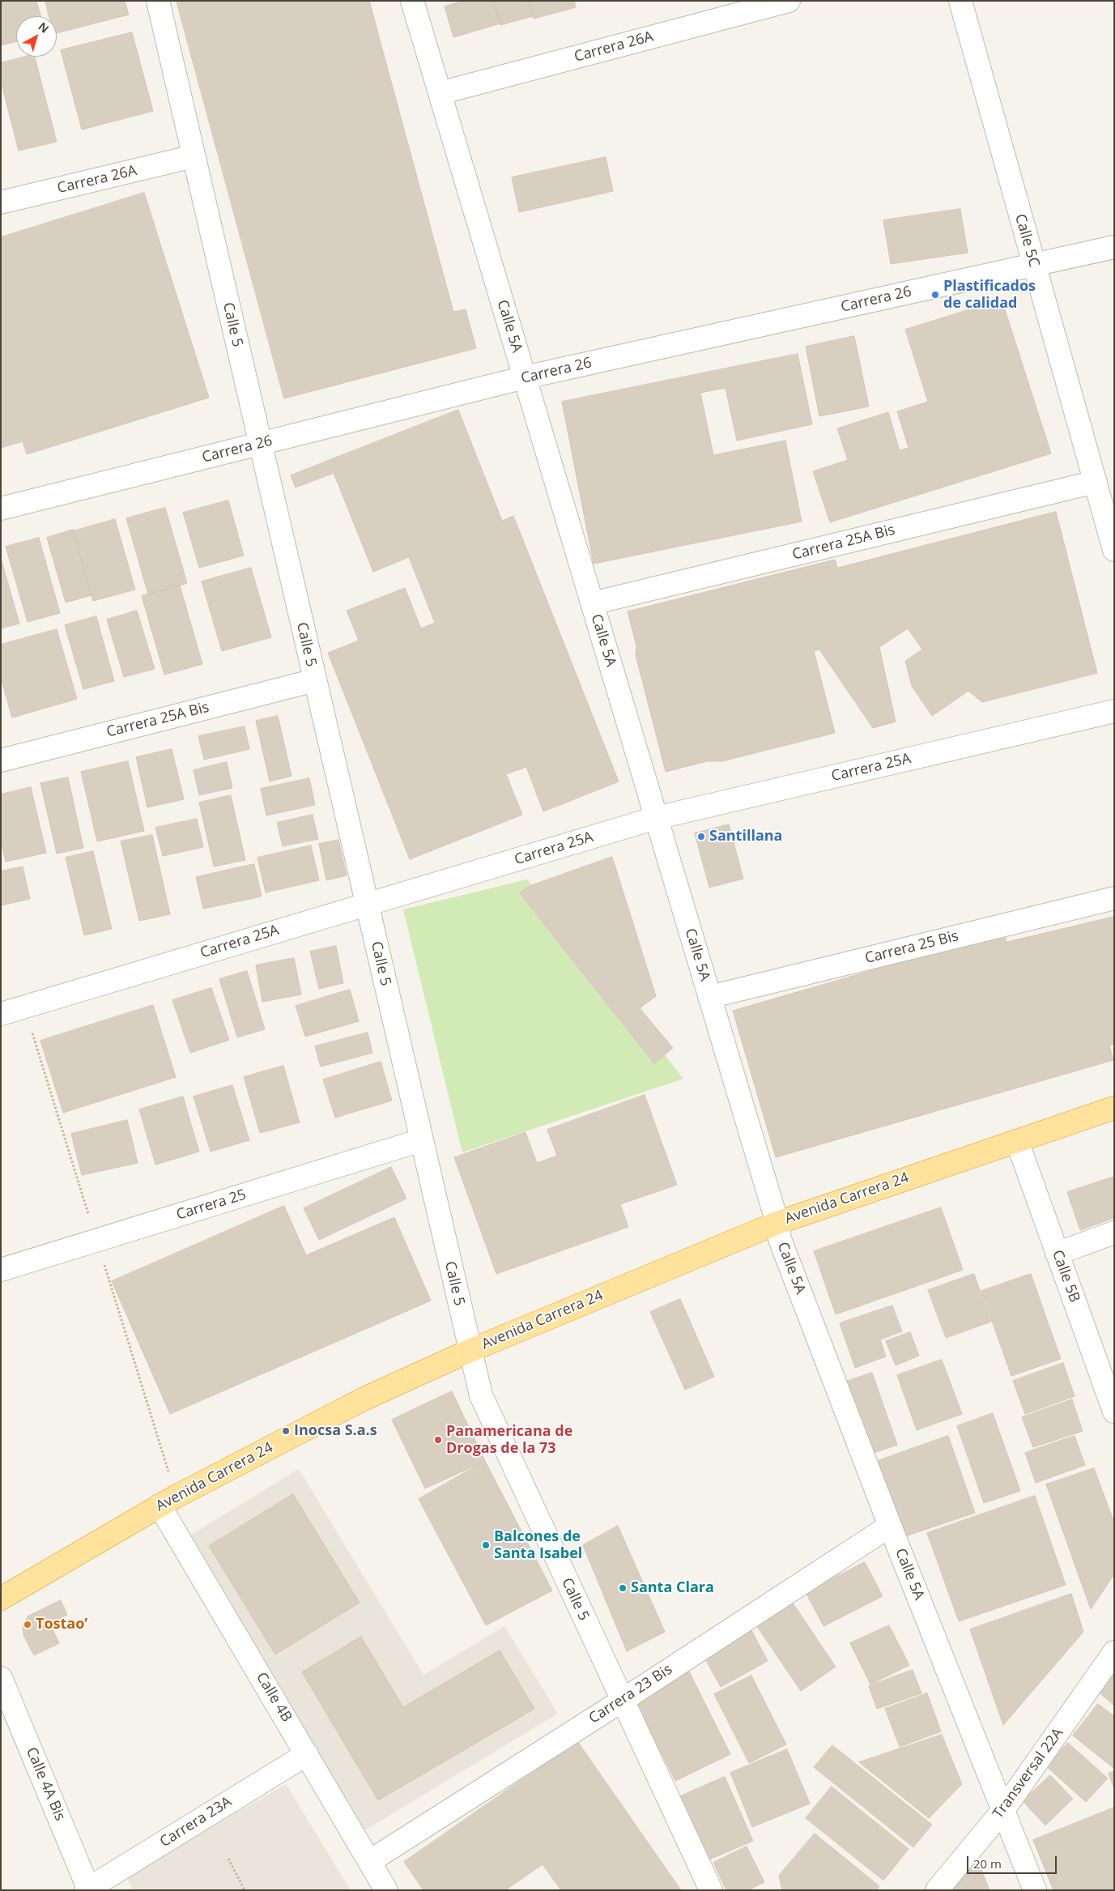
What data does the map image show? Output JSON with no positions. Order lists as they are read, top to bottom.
{
  "streets": {
    "main road": ["Avenida Carrera 24"],
    "street": [
      "Carrera 26A",
      "Calle 5C",
      "Carrera 26",
      "Calle 5",
      "Calle 5A",
      "Carrera 25A Bis",
      "Carrera 25A",
      "Carrera 25 Bis",
      "Carrera 25",
      "Calle 5B",
      "Carrera 23 Bis",
      "Calle 4B",
      "Transversal 22A",
      "Calle 4A Bis",
      "Carrera 23A"
    ]
  },
  "crossings": [
    ["Carrera 26A", "Calle 5"],
    ["Carrera 26A", "Calle 5A"],
    ["Calle 5C", "Carrera 26"],
    ["Calle 5C", "Carrera 25A Bis"],
    ["Carrera 26", "Calle 5"],
    ["Carrera 26", "Calle 5A"],
    ["Calle 5", "Carrera 25A Bis"],
    ["Calle 5", "Carrera 25A"],
    ["Calle 5", "Avenida Carrera 24"],
    ["Calle 5", "Carrera 25"],
    ["Calle 5", "Carrera 23 Bis"],
    ["Calle 5A", "Carrera 25A Bis"],
    ["Calle 5A", "Carrera 25A"],
    ["Calle 5A", "Carrera 25 Bis"],
    ["Calle 5A", "Avenida Carrera 24"],
    ["Calle 5A", "Carrera 23 Bis"],
    ["Calle 5A", "Transversal 22A"],
    ["Avenida Carrera 24", "Calle 5B"],
    ["Avenida Carrera 24", "Calle 4B"],
    ["Carrera 23 Bis", "Calle 4B"],
    ["Calle 4B", "Carrera 23A"],
    ["Calle 4A Bis", "Carrera 23A"]
  ],
  "places": [
    "Plastificados de calidad",
    "Santillana",
    "Inocsa S.a.s",
    "Panamericana de Drogas de la 73",
    "Balcones de Santa Isabel",
    "Santa Clara",
    "Tostao’"
  ],
  "scale_bar": "20 m",
  "north": "top right"
}
